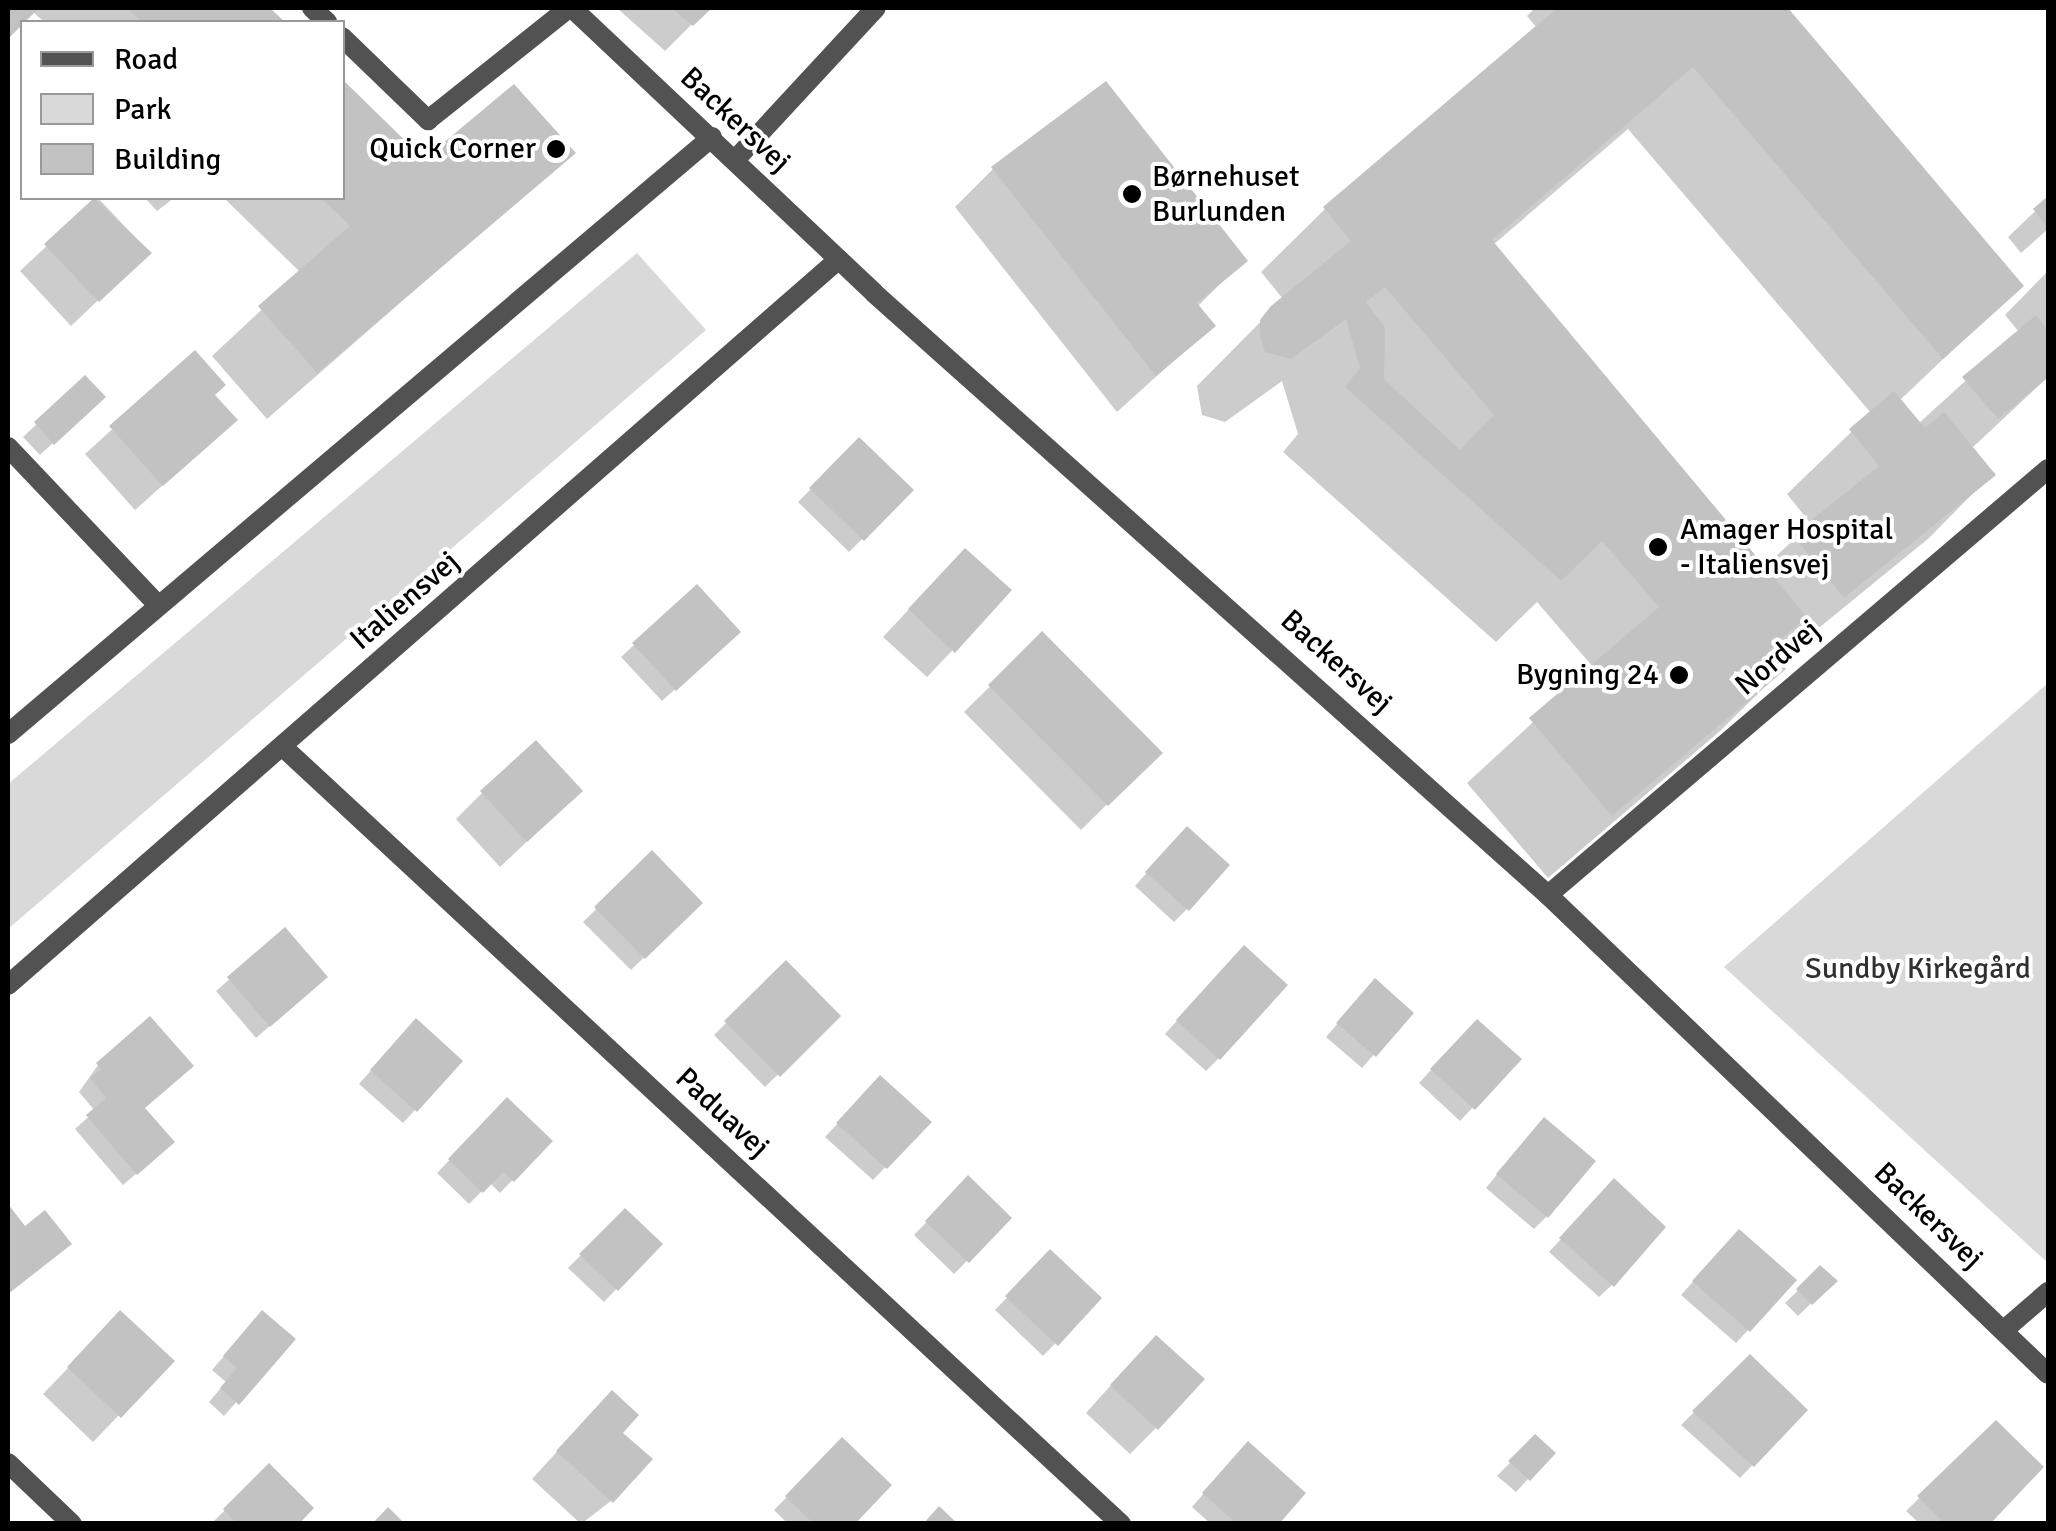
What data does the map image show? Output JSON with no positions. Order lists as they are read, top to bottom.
{
  "streets": {
    "street": [
      "Backersvej",
      "Italiensvej",
      "Nordvej",
      "Paduavej"
    ]
  },
  "crossings": [
    ["Backersvej", "Italiensvej"],
    ["Backersvej", "Nordvej"],
    ["Italiensvej", "Paduavej"]
  ],
  "parks": ["Sundby Kirkegård"],
  "places": [
    "Quick Corner",
    "Børnehuset Burlunden",
    "Amager Hospital - Italiensvej",
    "Bygning 24"
  ],
  "legend": ["Road", "Park", "Building"]
}
